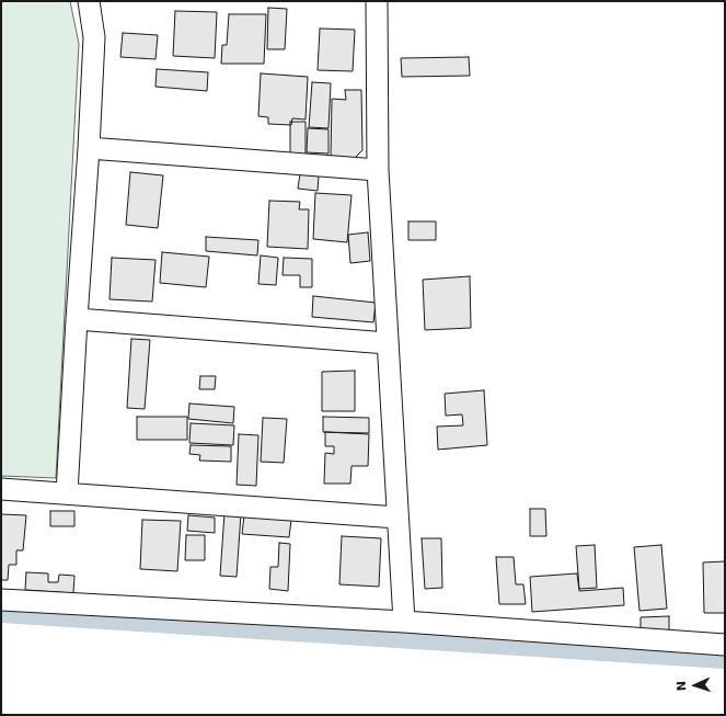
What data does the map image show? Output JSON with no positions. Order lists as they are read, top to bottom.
{
  "north": "left"
}
